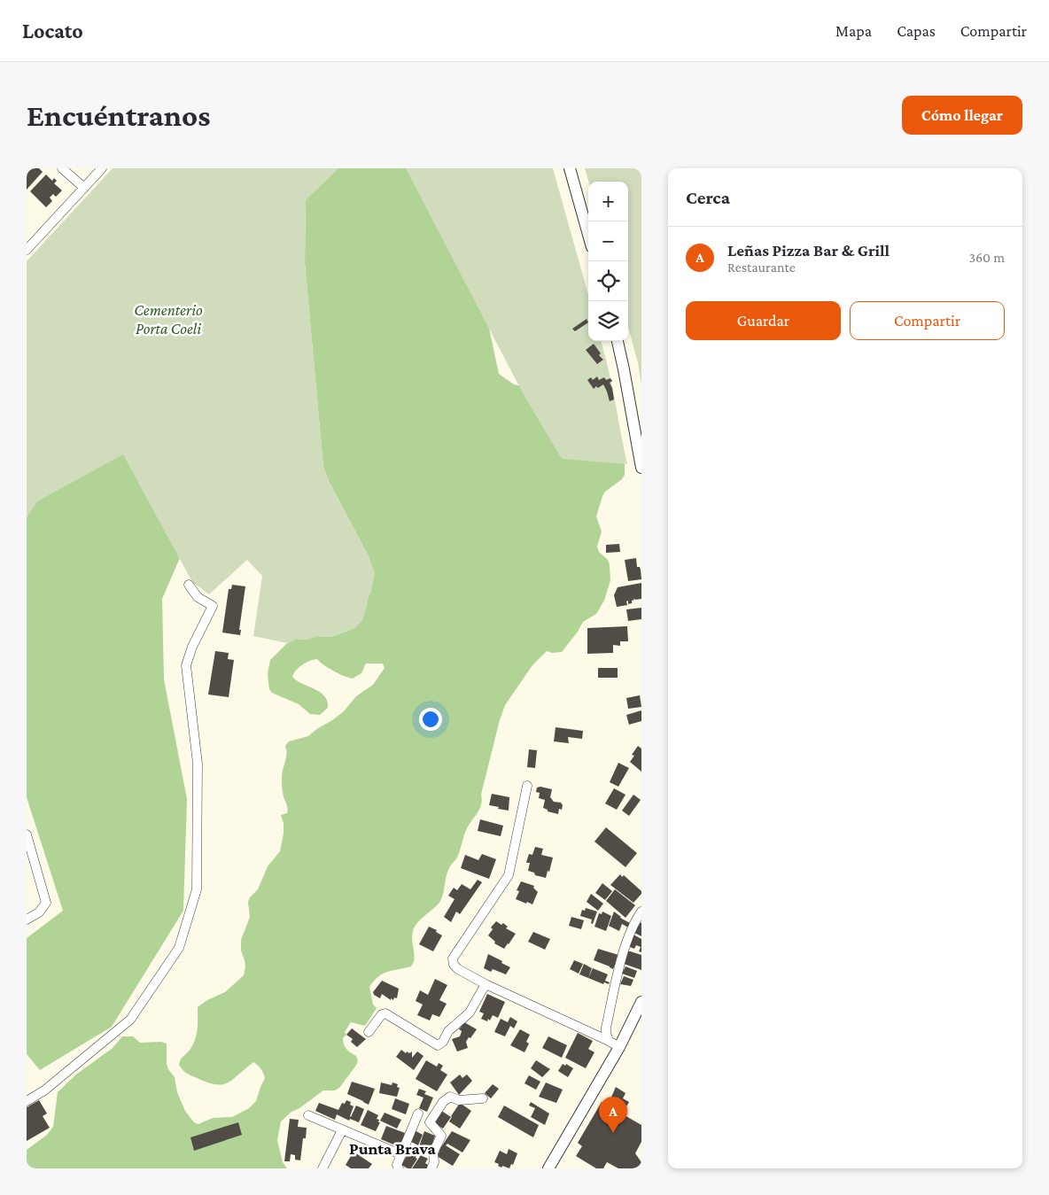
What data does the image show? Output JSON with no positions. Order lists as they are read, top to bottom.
{
  "districts": ["Punta Brava"],
  "parks": ["Cementerio Porta Coeli"],
  "page": {
    "header": "Locato",
    "nav": ["Mapa", "Capas", "Compartir"],
    "buttons": [
      "Cómo llegar",
      ["Guardar", "Compartir"]
    ],
    "title": "Encuéntranos",
    "heading": "Cerca",
    "map_buttons": ["+", "−"],
    "list": [
      {
        "mark": "A",
        "name": "Leñas Pizza Bar & Grill",
        "note": "Restaurante",
        "value": "360 m"
      }
    ],
    "pins": "A"
  }
}
